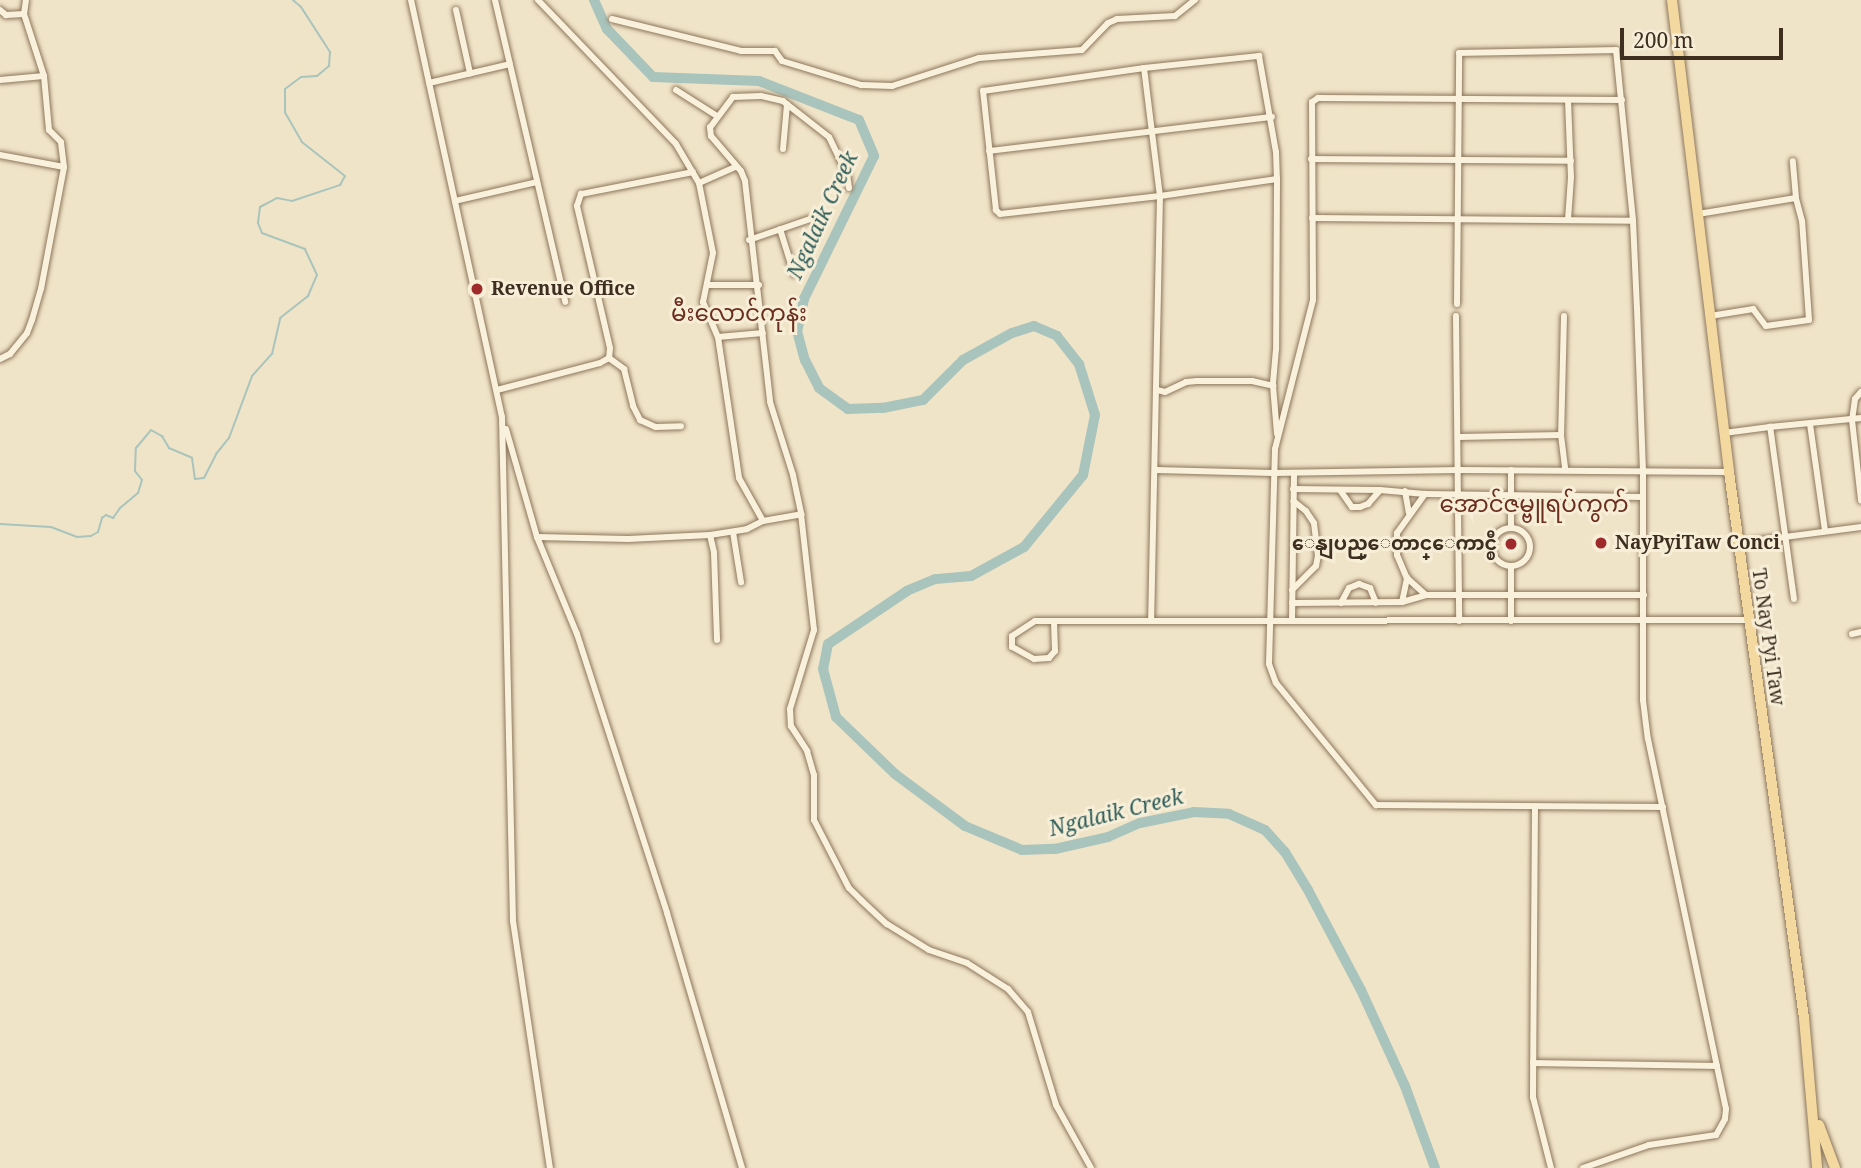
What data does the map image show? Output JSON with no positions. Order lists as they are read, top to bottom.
{
  "streets": {
    "main road": ["To Nay Pyi Taw"]
  },
  "districts": ["မီးလောင်ကုန်း", "အောင်ဇမ္ဗူရပ်ကွက်"],
  "water": ["Ngalaik Creek"],
  "places": ["Revenue Office", "NayPyiTaw Conci", "ေနျပည္ေတာင္ေကာင္စီ"],
  "scale_bar": "200 m"
}
